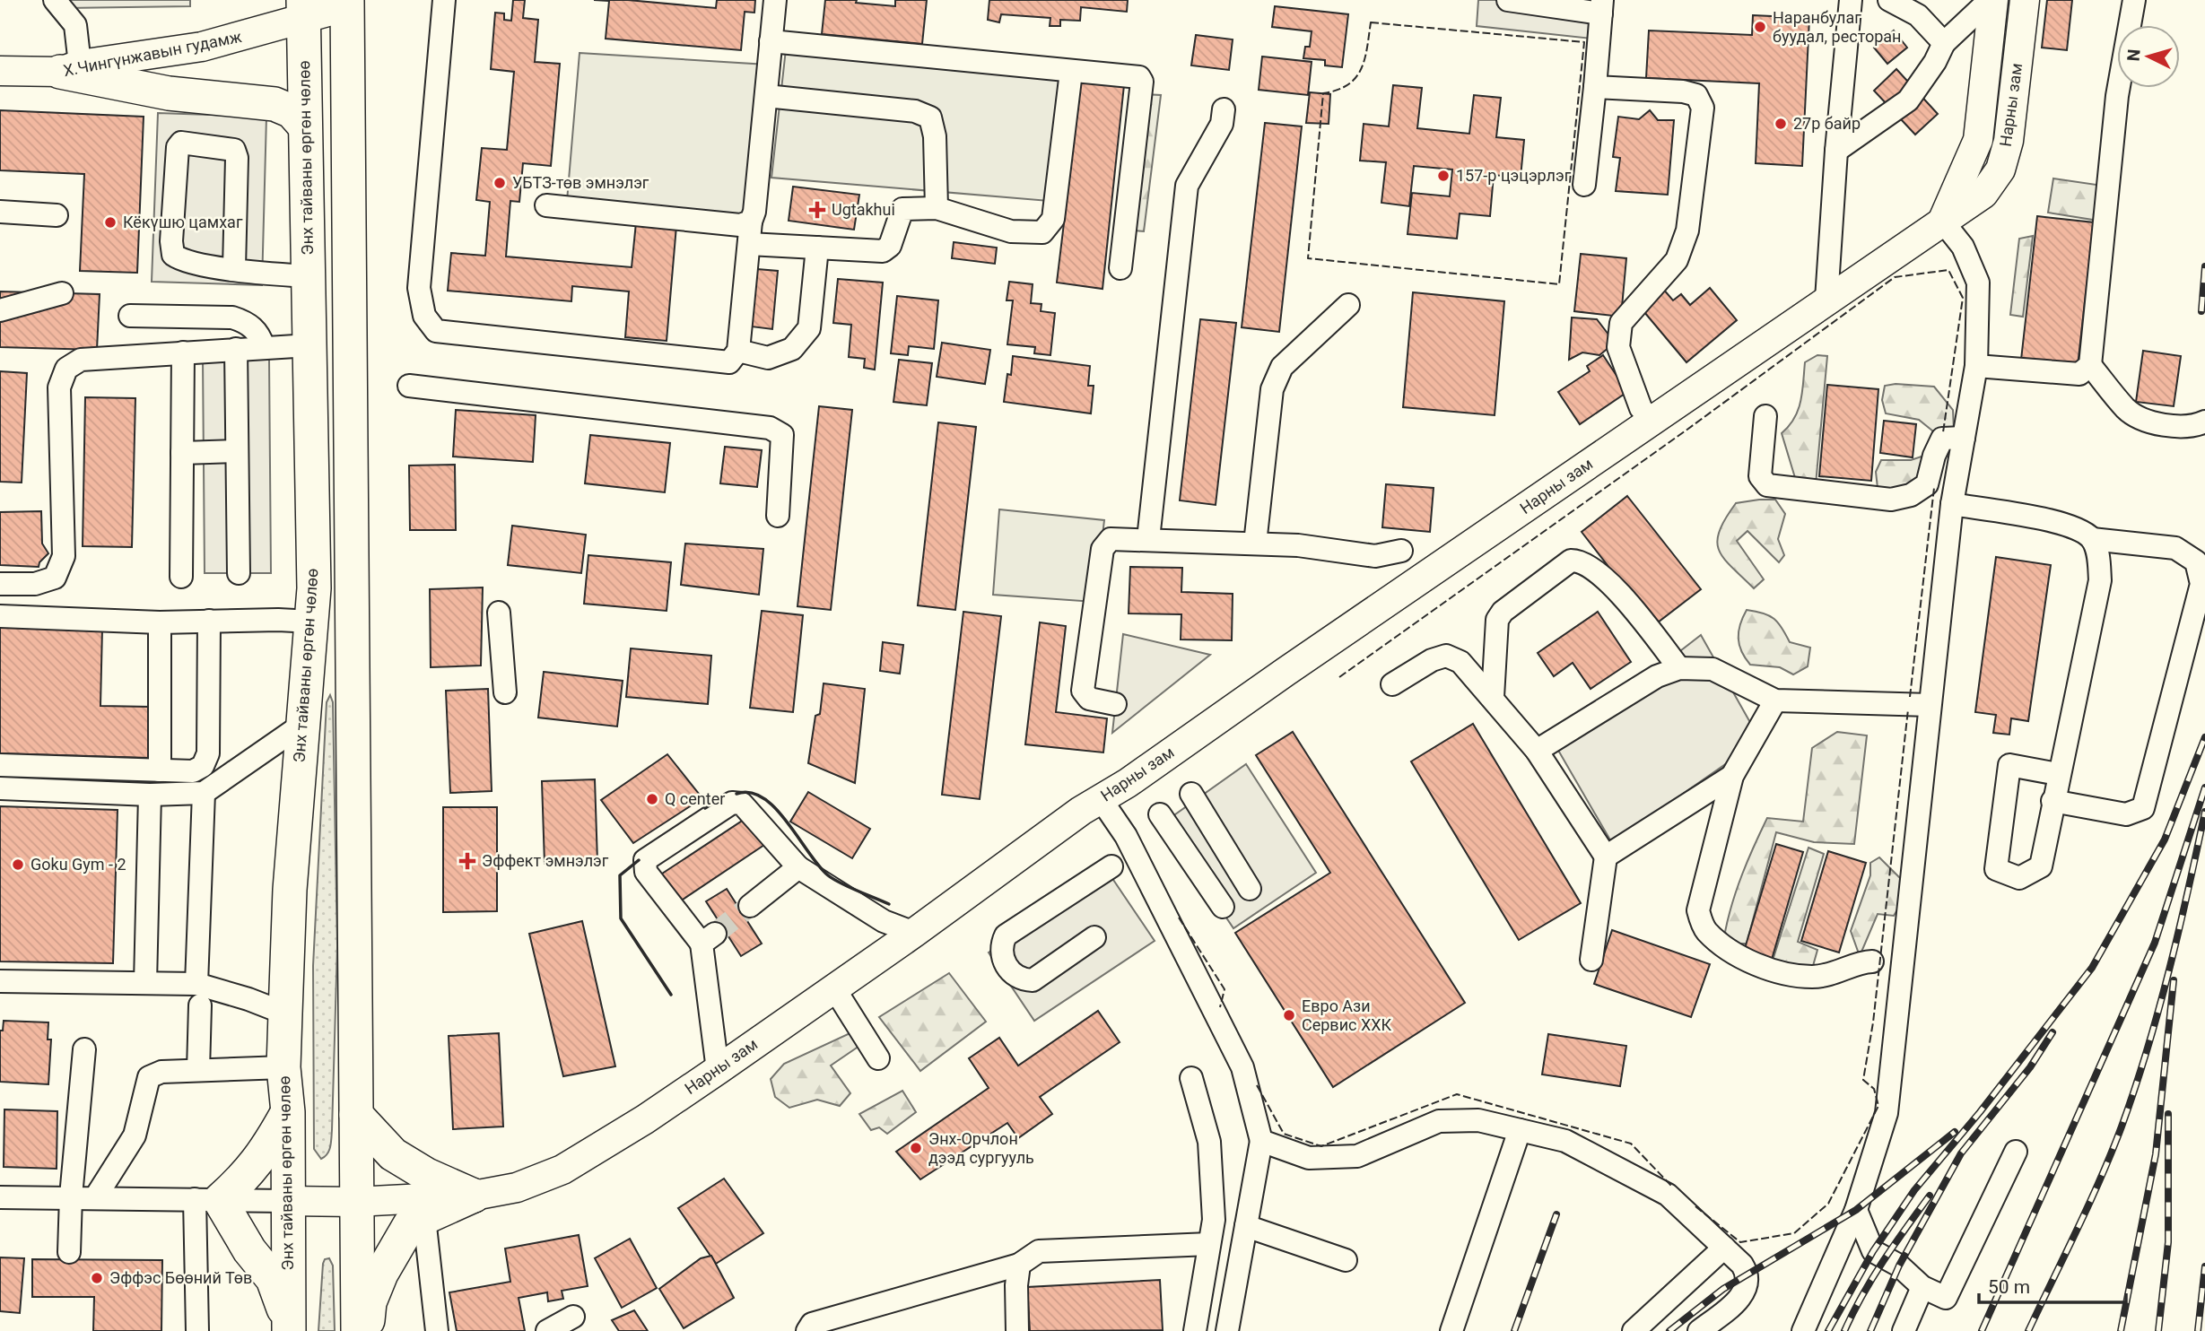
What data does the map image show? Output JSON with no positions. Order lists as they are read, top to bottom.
{
  "streets": {
    "highway": ["Энх тайваны өргөн чөлөө"],
    "main road": ["Х.Чингүнжавын гудамж", "Нарны зам"]
  },
  "crossings": [
    ["Х.Чингүнжавын гудамж", "Энх тайваны өргөн чөлөө"],
    ["Нарны зам", "Энх тайваны өргөн чөлөө"]
  ],
  "places": {
    "other": [
      "Наранбулаг буудал, ресторан",
      "27р байр",
      "157-р цэцэрлэг",
      "УБТЗ-төв эмнэлэг",
      "Кёкүшю цамхаг",
      "Q center",
      "Goku Gym - 2",
      "Евро Ази Сервис ХХК",
      "Энх-Орчлон дээд сургууль",
      "Эффэс Бөөний Төв"
    ],
    "health": ["Ugtakhui", "Эффект эмнэлэг"]
  },
  "scale_bar": "50 m",
  "north": "left"
}
